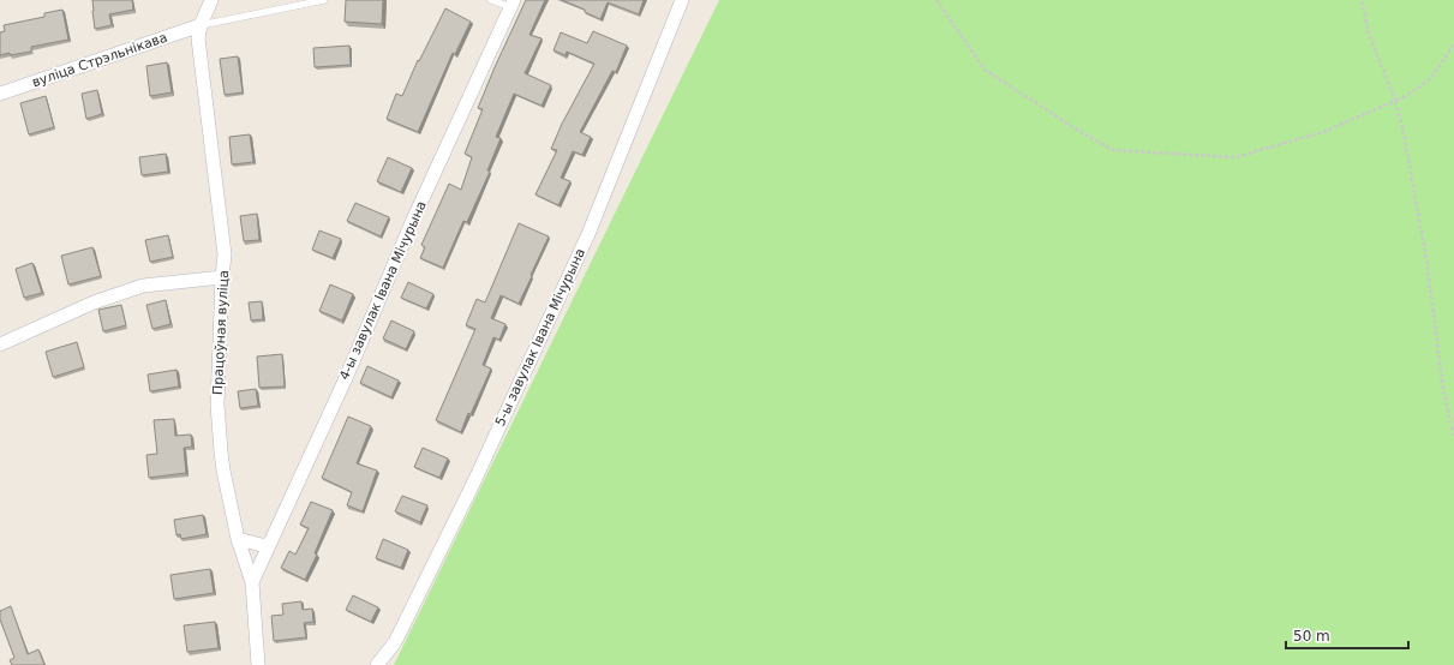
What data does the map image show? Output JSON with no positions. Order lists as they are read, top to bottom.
{
  "streets": {
    "street": [
      "вуліца Стрэльнікава",
      "4-ы завулак Івана Мічурына",
      "Працоўная вуліца",
      "5-ы завулак Івана Мічурына"
    ]
  },
  "crossings": [
    ["вуліца Стрэльнікава", "Працоўная вуліца"],
    ["4-ы завулак Івана Мічурына", "Працоўная вуліца"]
  ],
  "scale_bar": "50 m"
}
